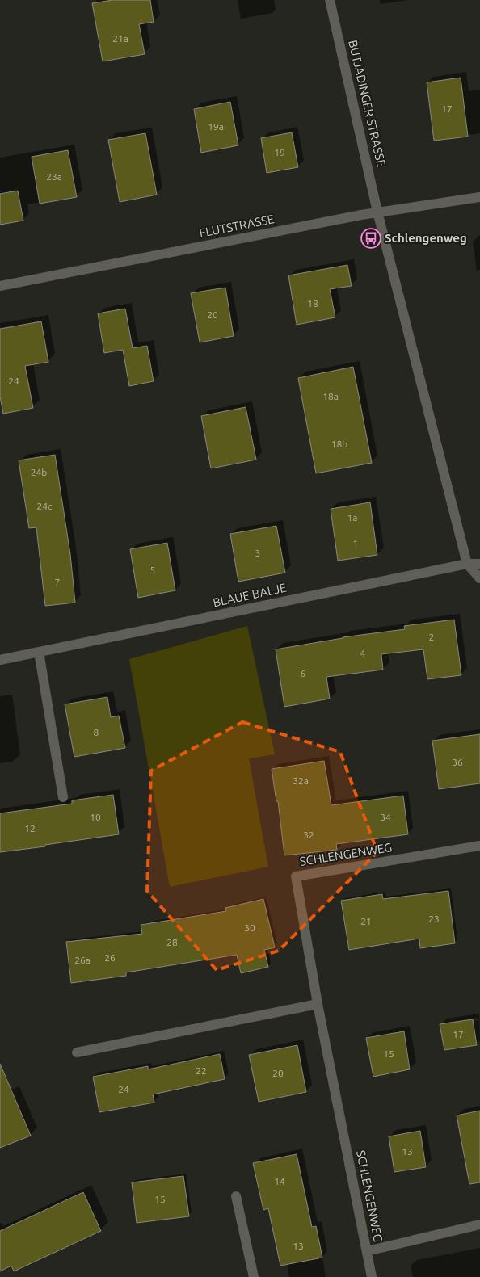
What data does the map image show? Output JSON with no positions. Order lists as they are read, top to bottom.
{
  "streets": {
    "street": [
      "BUTJADINGER STRASSE",
      "FLUTSTRASSE",
      "BLAUE BALJE",
      "SCHLENGENWEG"
    ]
  },
  "crossings": [
    ["BUTJADINGER STRASSE", "FLUTSTRASSE"]
  ],
  "places": {
    "bus stop": ["Schlengenweg"]
  },
  "house_numbers": [
    "21a",
    "17",
    "19a",
    "19",
    "23a",
    "18",
    "20",
    "24",
    "18a",
    "18b",
    "24b",
    "24c",
    "1a",
    "1",
    "3",
    "5",
    "7",
    "2",
    "4",
    "6",
    "8",
    "36",
    "32a",
    "10",
    "34",
    "12",
    "32",
    "23",
    "21",
    "30",
    "28",
    "26",
    "26a",
    "17",
    "15",
    "22",
    "20",
    "24",
    "13",
    "14",
    "15",
    "13"
  ]
}
